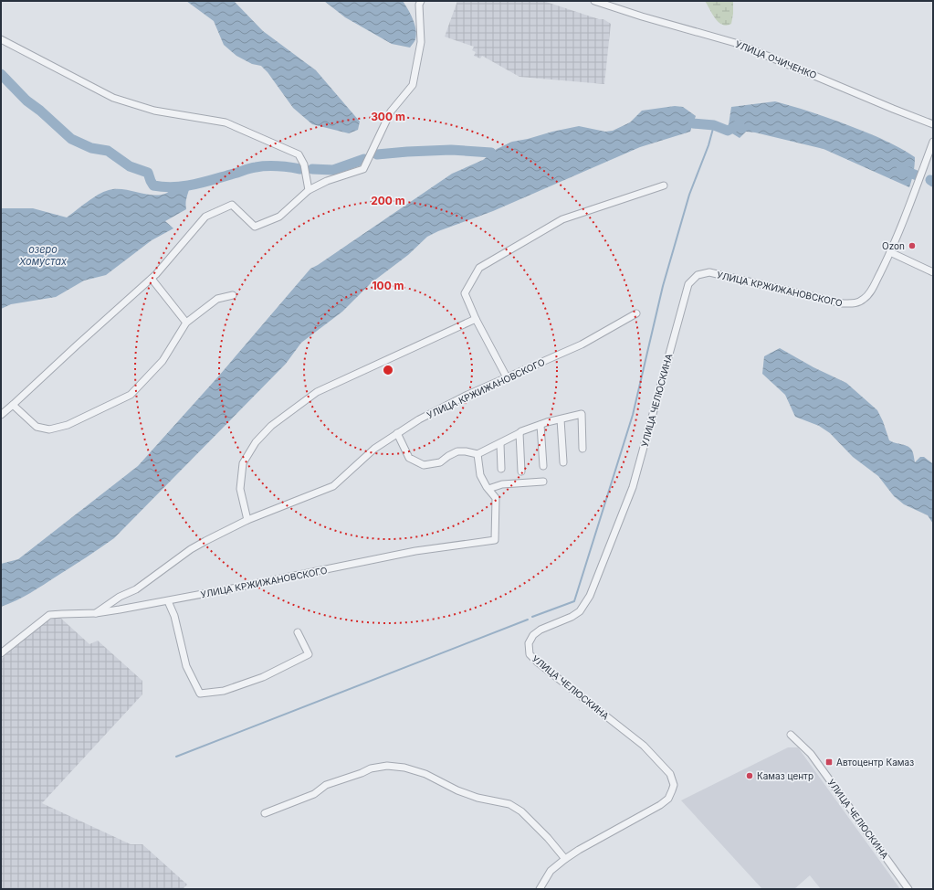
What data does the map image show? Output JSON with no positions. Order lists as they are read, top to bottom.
{
  "streets": {
    "street": ["УЛИЦА ОЧИЧЕНКО", "УЛИЦА КРЖИЖАНОВСКОГО", "УЛИЦА ЧЕЛЮСКИНА"]
  },
  "crossings": [
    ["УЛИЦА КРЖИЖАНОВСКОГО", "УЛИЦА ЧЕЛЮСКИНА"]
  ],
  "water": ["озеро Хомустах"],
  "places": {
    "other": ["Ozon", "Камаз центр"],
    "transit": ["Автоцентр Камаз"]
  },
  "rings": ["300 m", "200 m", "100 m"]
}
